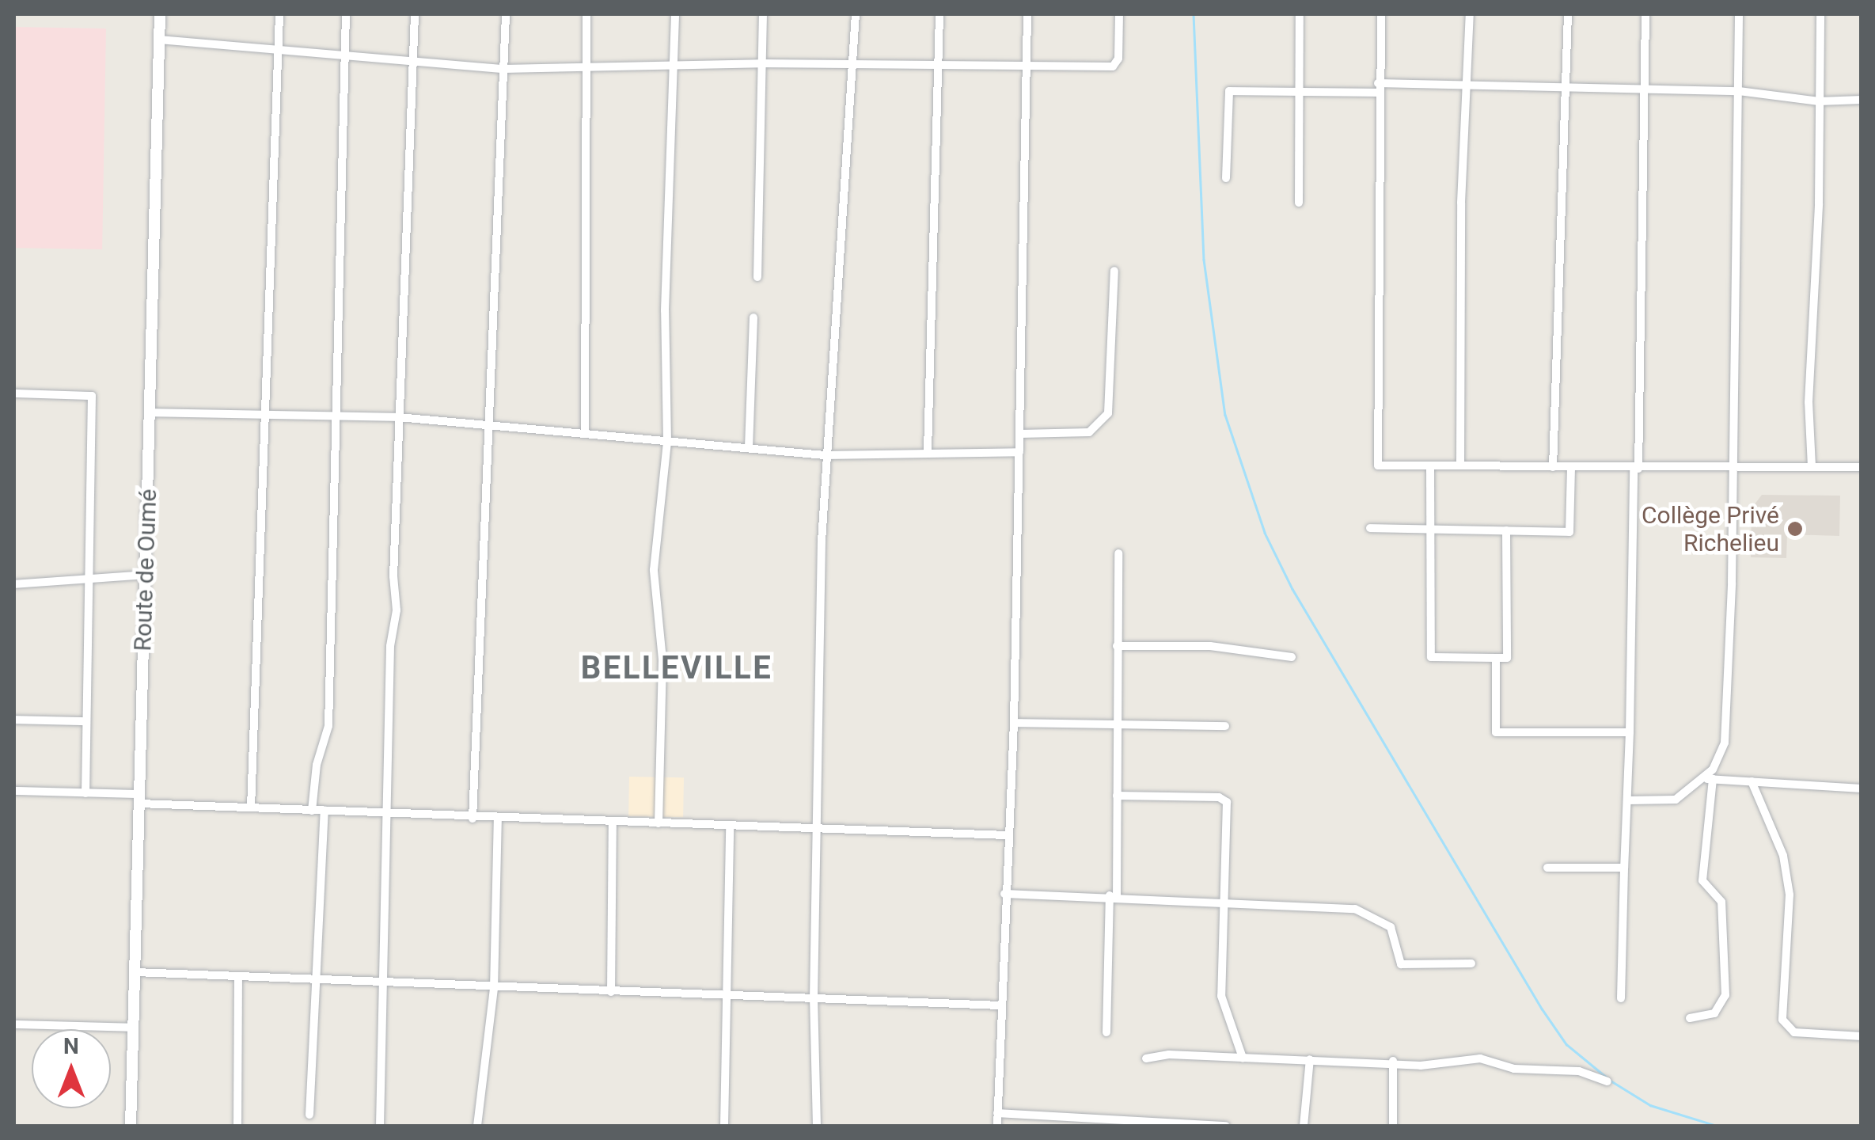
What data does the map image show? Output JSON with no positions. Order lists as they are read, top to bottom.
{
  "streets": {
    "street": ["Route de Oumé"]
  },
  "districts": ["BELLEVILLE"],
  "places": ["Collège Privé Richelieu"],
  "north": "top"
}
